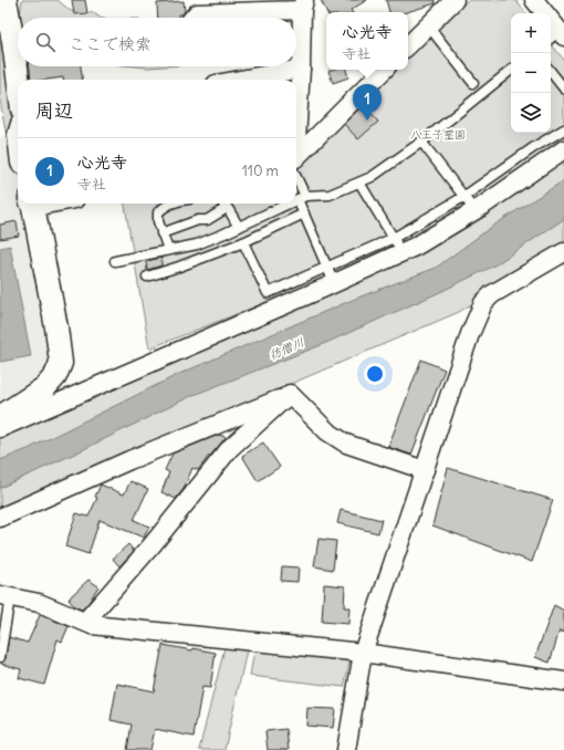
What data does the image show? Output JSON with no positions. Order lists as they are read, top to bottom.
{
  "water": ["彷僧川"],
  "parks": ["八王子霊園"],
  "page": {
    "popup": ["心光寺", "寺社"],
    "map_buttons": ["+", "−"],
    "search": "ここで検索",
    "heading": "周辺",
    "pins": "1",
    "list": [
      {
        "mark": "1",
        "name": "心光寺",
        "note": "寺社",
        "value": "110 m"
      }
    ]
  }
}
